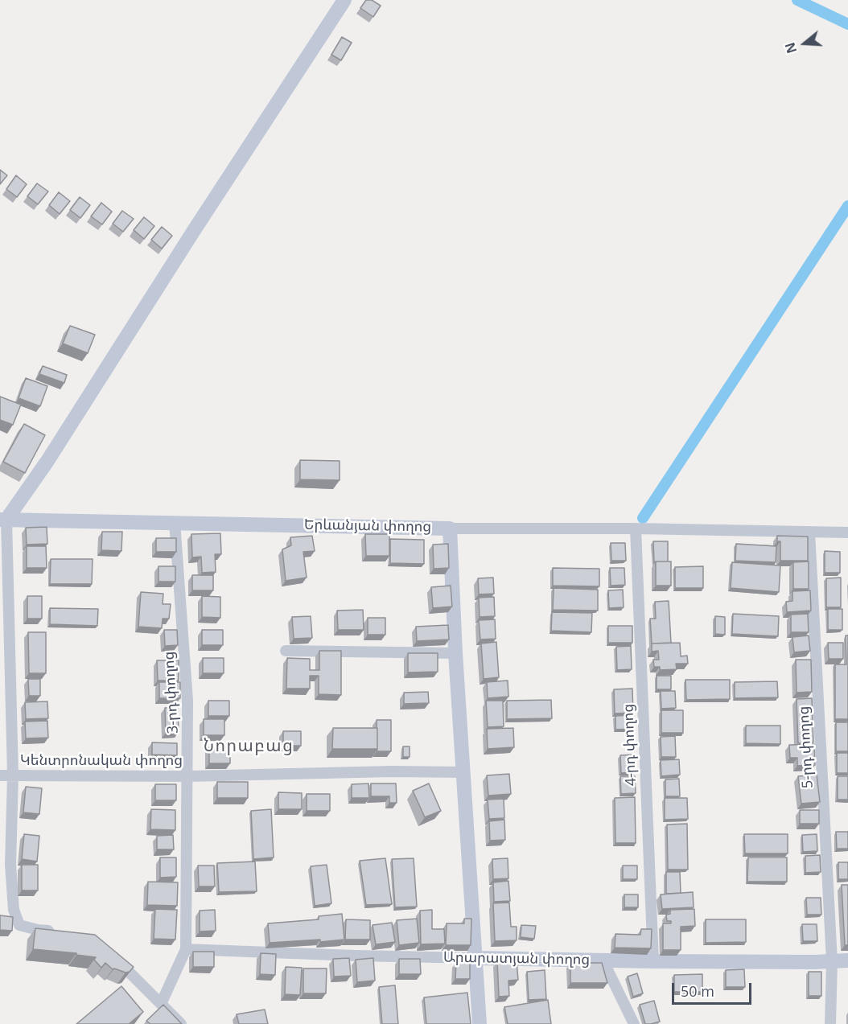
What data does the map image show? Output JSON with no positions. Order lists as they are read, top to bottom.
{
  "streets": {
    "main road": ["Երևանյան փողոց", "Արարատյան փողոց"],
    "street": [
      "3-րդ փողոց",
      "4-րդ փողոց",
      "5-րդ փողոց",
      "Կենտրոնական փողոց"
    ]
  },
  "crossings": [
    ["Երևանյան փողոց", "3-րդ փողոց"],
    ["Երևանյան փողոց", "Կենտրոնական փողոց"],
    ["Երևանյան փողոց", "Արարատյան փողոց"],
    ["3-րդ փողոց", "Կենտրոնական փողոց"],
    ["3-րդ փողոց", "Արարատյան փողոց"],
    ["4-րդ փողոց", "Արարատյան փողոց"],
    ["5-րդ փողոց", "Արարատյան փողոց"]
  ],
  "districts": ["Նորաբաց"],
  "scale_bar": "50 m",
  "north": "left"
}
